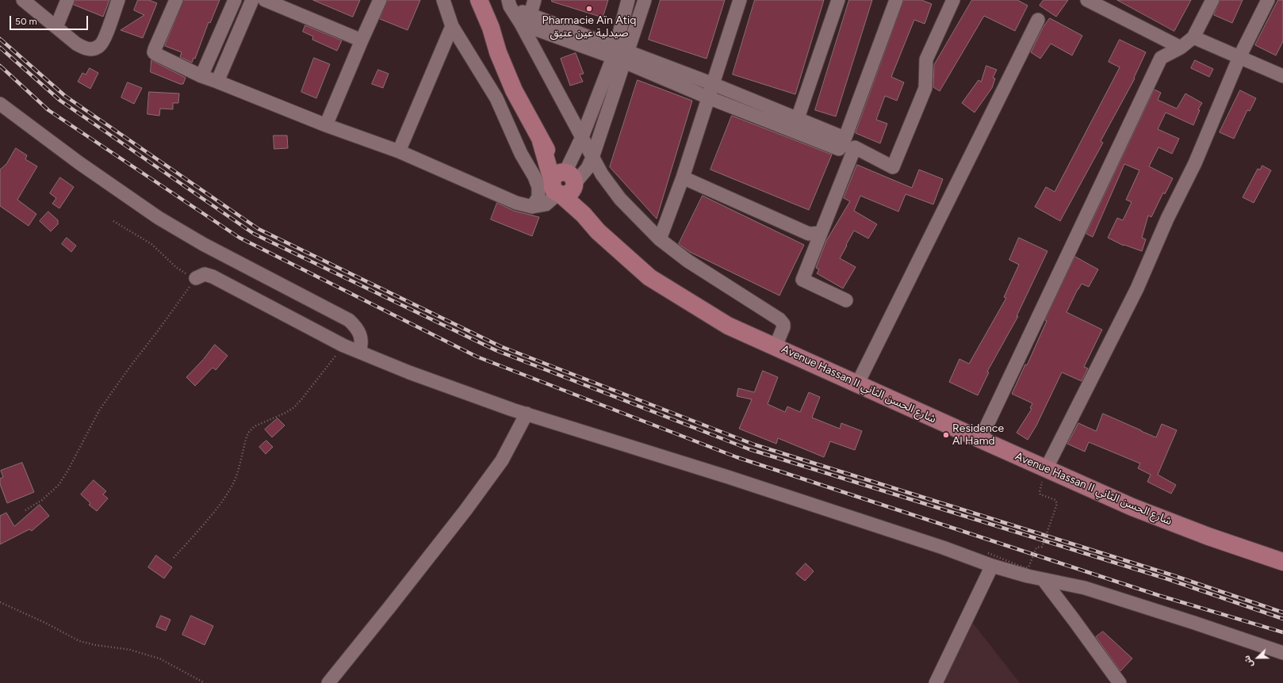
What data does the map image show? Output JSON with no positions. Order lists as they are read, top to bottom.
{
  "streets": {
    "main road": ["Avenue Hassan II شارع الحسن الثاني"]
  },
  "places": ["Pharmacie Aïn Atiq صيدلية عين عتيق", "Residence Al Hamd"],
  "scale_bar": "50 m",
  "north": "left"
}
